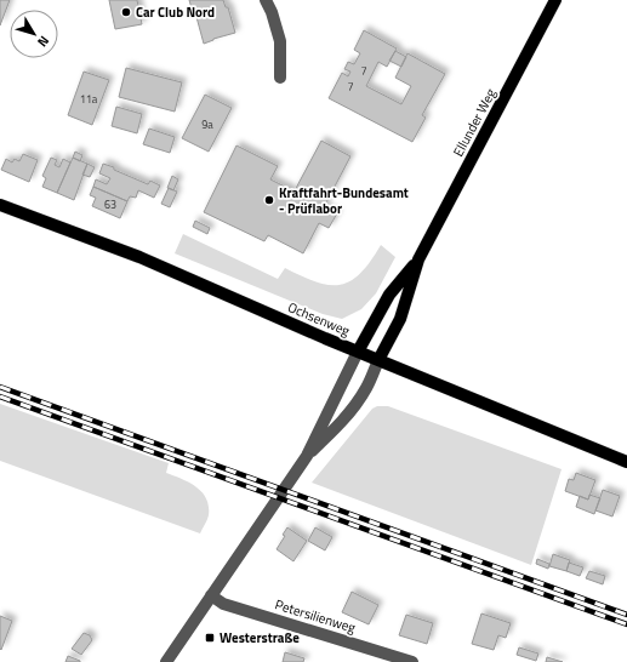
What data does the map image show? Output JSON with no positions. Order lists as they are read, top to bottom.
{
  "streets": {
    "main road": ["Ellunder Weg", "Ochsenweg"],
    "street": ["Petersilienweg"]
  },
  "crossings": [
    ["Ellunder Weg", "Ochsenweg"]
  ],
  "places": {
    "other": ["Car Club Nord", "Kraftfahrt-Bundesamt - Prüflabor"],
    "transit": ["Westerstraße"]
  },
  "house_numbers": [
    "7",
    "7",
    "11a",
    "9a",
    "63"
  ],
  "north": "bottom right"
}
